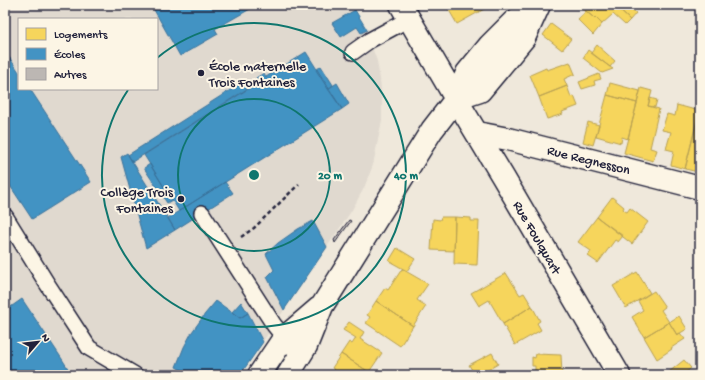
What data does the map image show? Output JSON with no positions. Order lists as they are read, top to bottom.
{
  "streets": {
    "street": ["Rue Regnesson", "Rue Foulquart"]
  },
  "crossings": [
    ["Rue Regnesson", "Rue Foulquart"]
  ],
  "places": ["École maternelle Trois Fontaines", "Collège Trois Fontaines"],
  "legend": ["Logements", "Écoles", "Autres"],
  "north": "top right",
  "rings": ["20 m", "40 m"]
}
